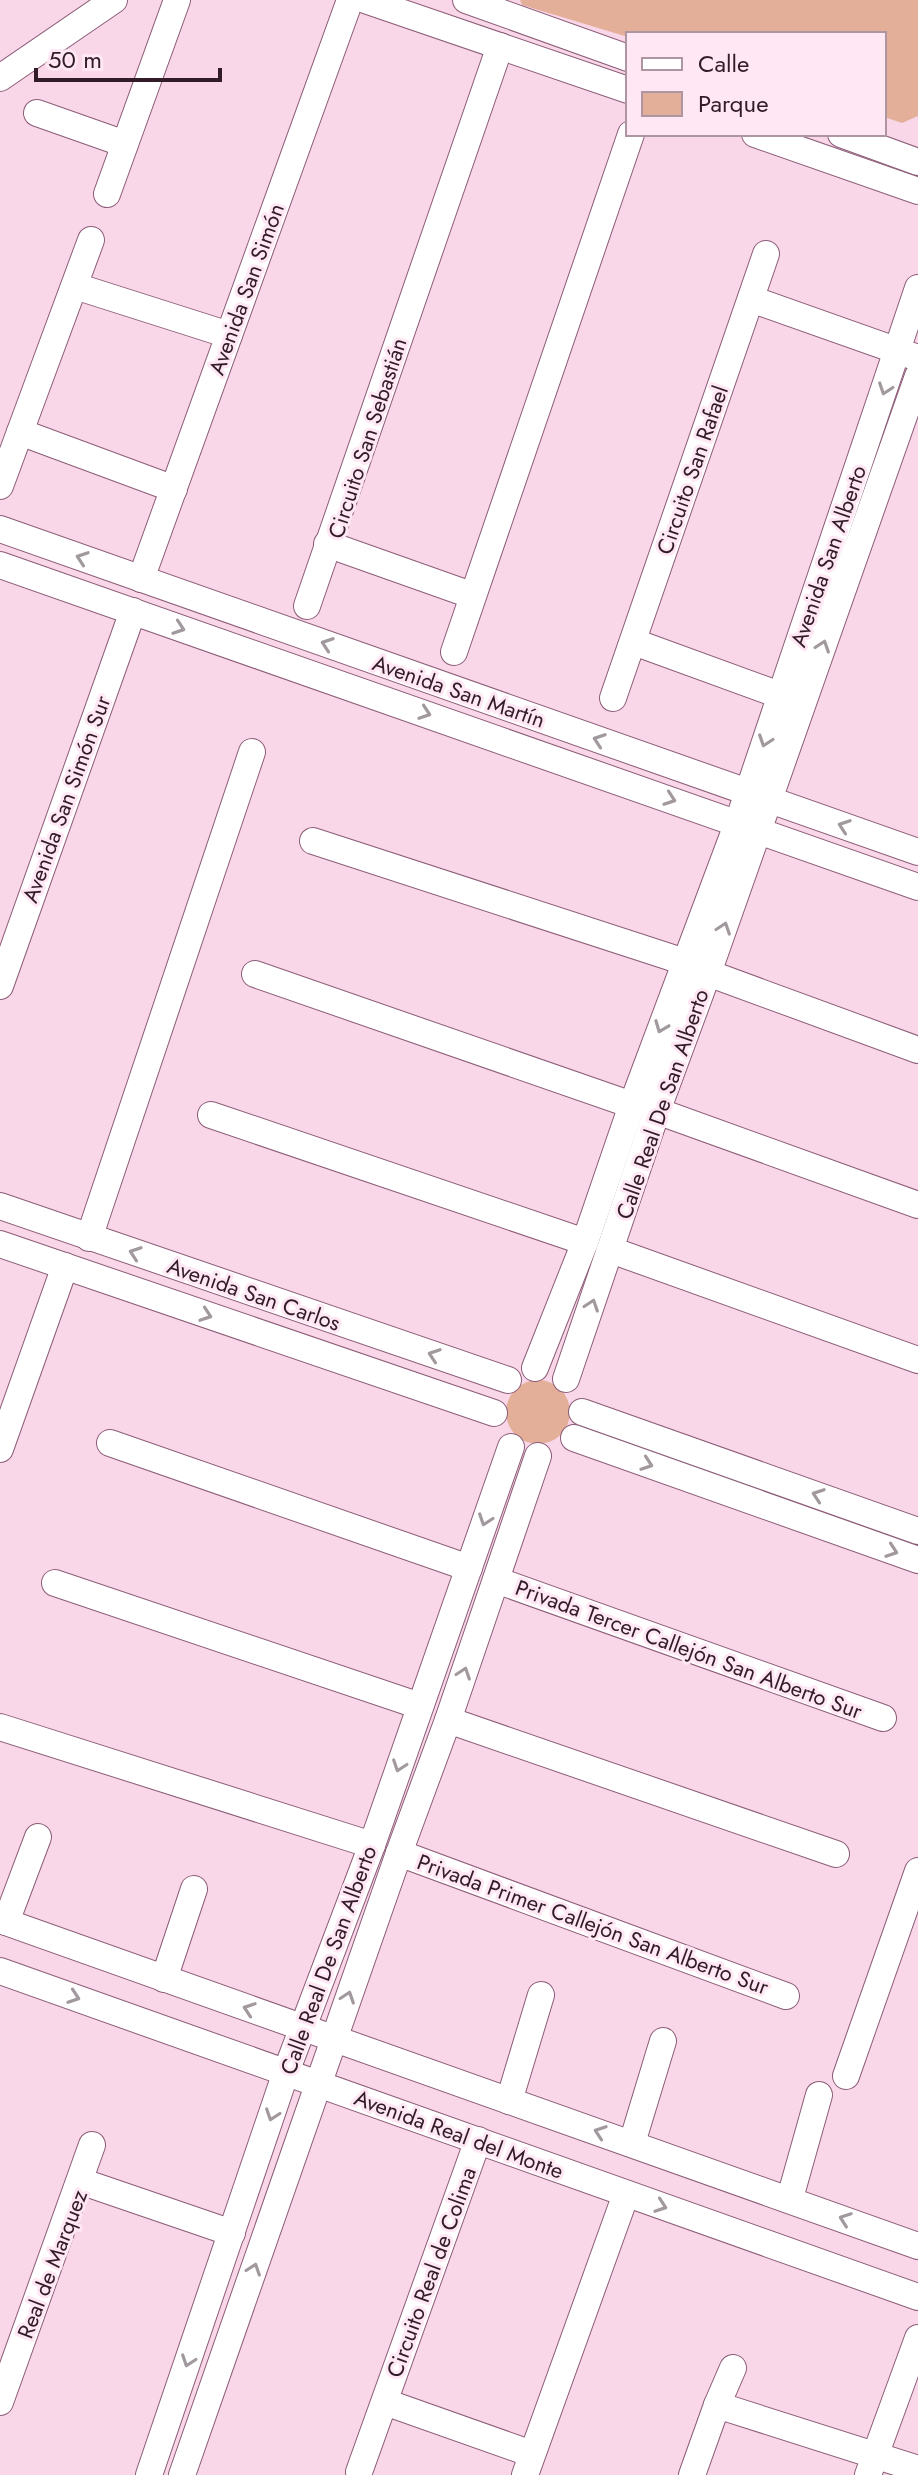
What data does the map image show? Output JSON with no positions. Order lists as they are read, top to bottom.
{
  "streets": {
    "street": [
      "Avenida San Simón",
      "Circuito San Sebastián",
      "Circuito San Rafael",
      "Avenida San Alberto",
      "Avenida San Martín",
      "Avenida San Simón Sur",
      "Calle Real De San Alberto",
      "Avenida San Carlos",
      "Privada Tercer Callejón San Alberto Sur",
      "Privada Primer Callejón San Alberto Sur",
      "Avenida Real del Monte",
      "Real de Marquez",
      "Circuito Real de Colima"
    ]
  },
  "crossings": [
    ["Avenida San Simón", "Avenida San Martín"],
    ["Avenida San Alberto", "Avenida San Martín"],
    ["Avenida San Alberto", "Calle Real De San Alberto"],
    ["Avenida San Martín", "Avenida San Simón Sur"],
    ["Avenida San Martín", "Calle Real De San Alberto"],
    ["Calle Real De San Alberto", "Avenida San Carlos"],
    ["Calle Real De San Alberto", "Privada Tercer Callejón San Alberto Sur"],
    ["Calle Real De San Alberto", "Privada Primer Callejón San Alberto Sur"],
    ["Calle Real De San Alberto", "Avenida Real del Monte"],
    ["Calle Real De San Alberto", "Real de Marquez"],
    ["Avenida Real del Monte", "Circuito Real de Colima"]
  ],
  "legend": ["Calle", "Parque"],
  "scale_bar": "50 m"
}
